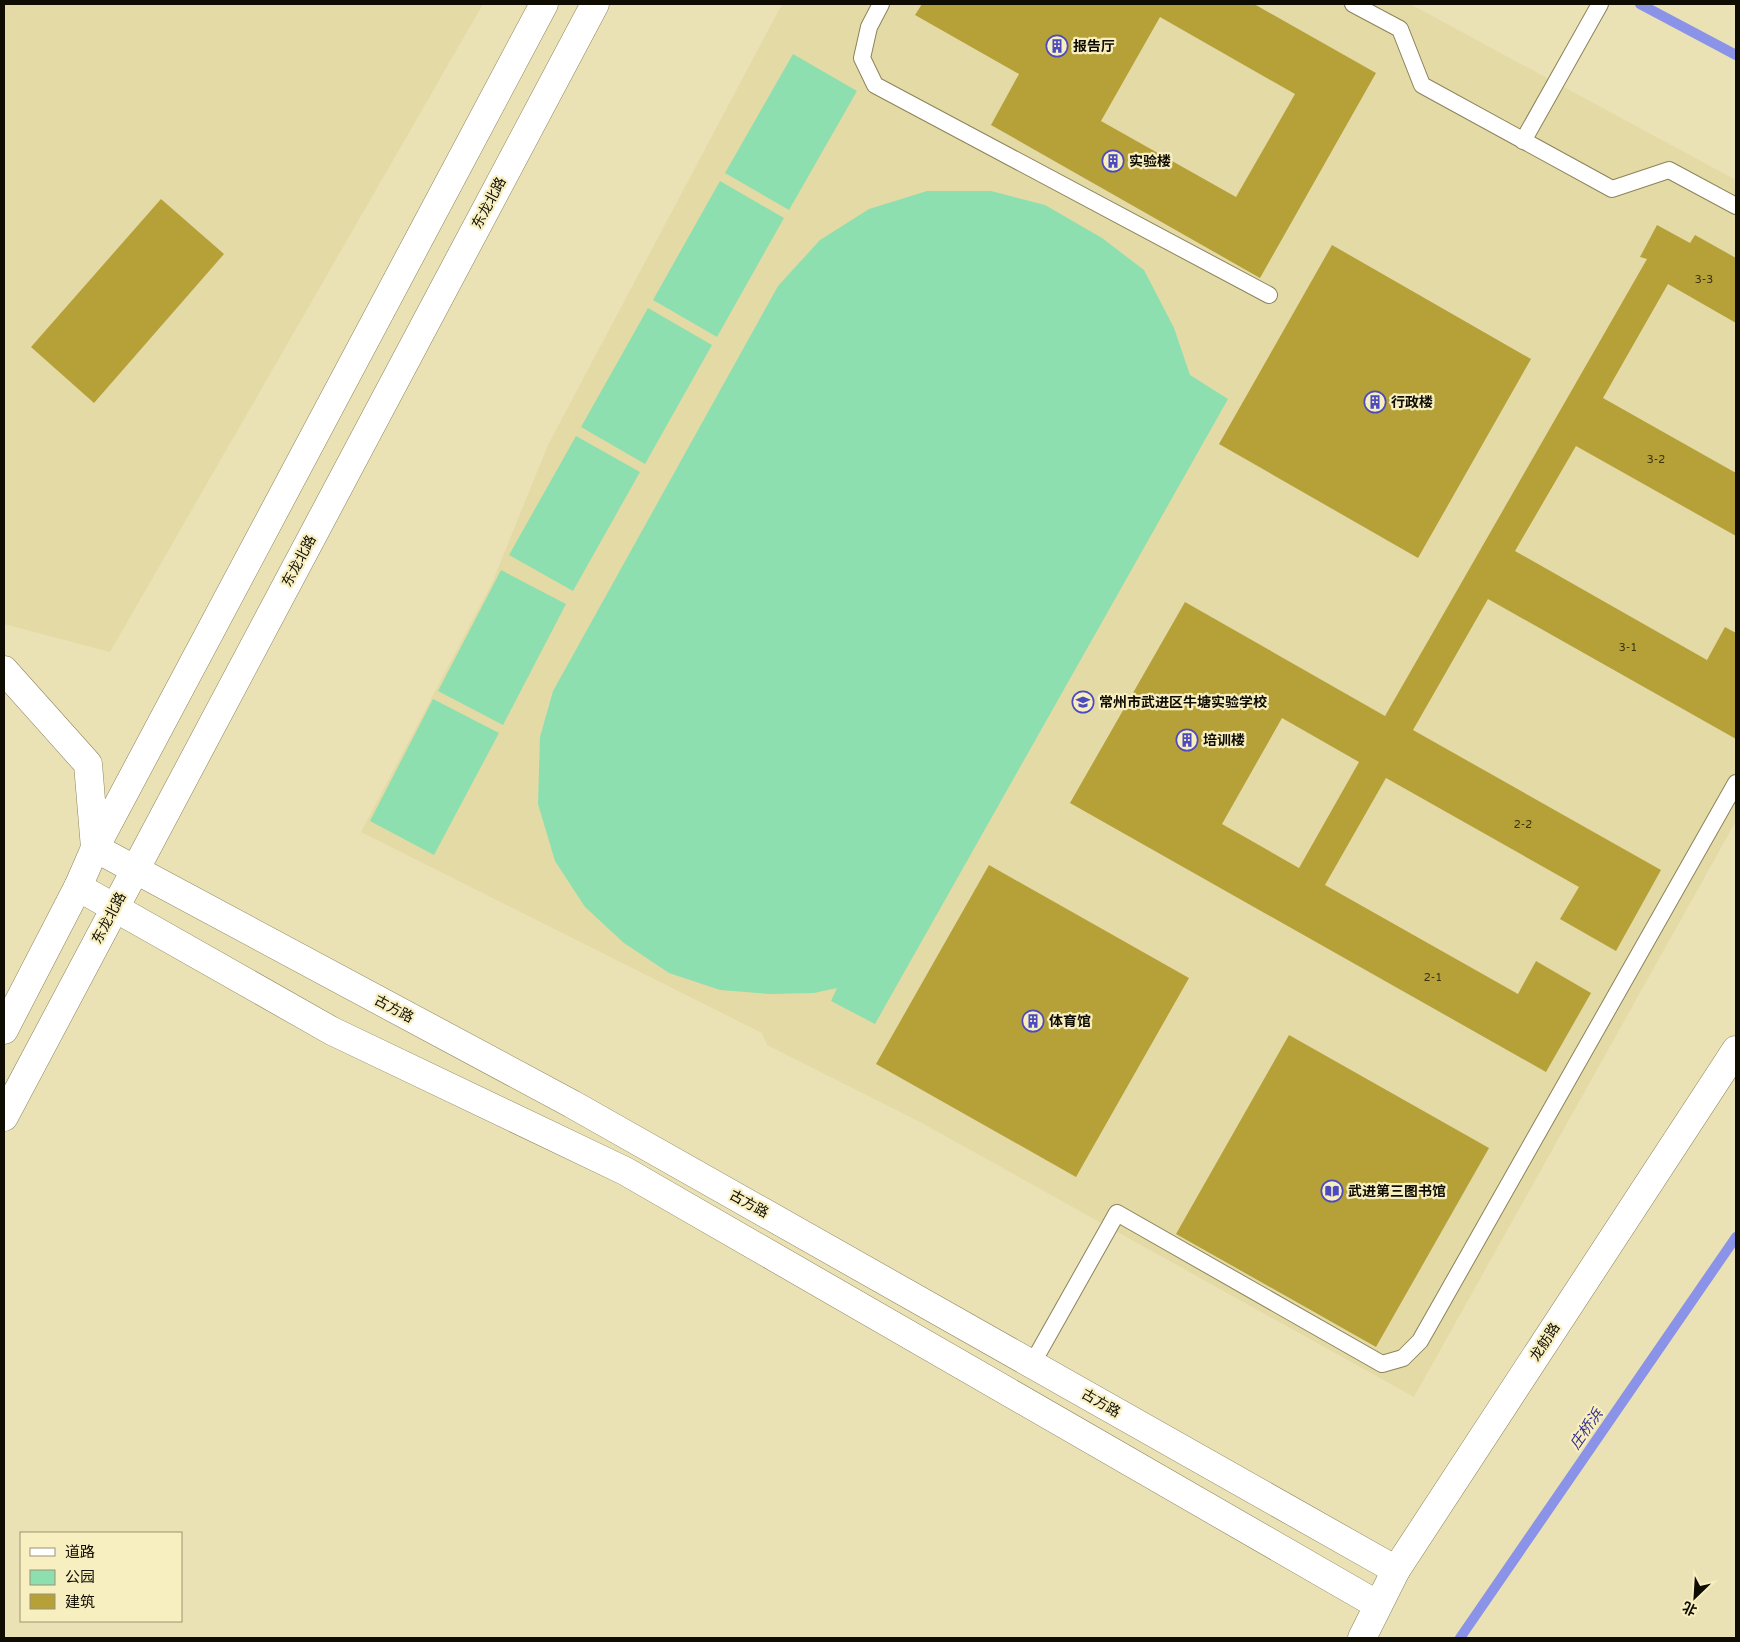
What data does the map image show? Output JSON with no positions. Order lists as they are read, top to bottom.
{
  "streets": {
    "street": ["东龙北路", "古方路", "龙舫路"]
  },
  "crossings": [
    ["东龙北路", "古方路"],
    ["古方路", "龙舫路"]
  ],
  "water": ["庄桥浜"],
  "places": {
    "building": [
      "报告厅",
      "实验楼",
      "行政楼",
      "培训楼",
      "体育馆"
    ],
    "school or university": ["常州市武进区牛塘实验学校"],
    "library": ["武进第三图书馆"]
  },
  "house_numbers": [
    "3-3",
    "3-2",
    "3-1",
    "2-2",
    "2-1"
  ],
  "legend": ["道路", "公园", "建筑"],
  "north": "bottom left"
}
